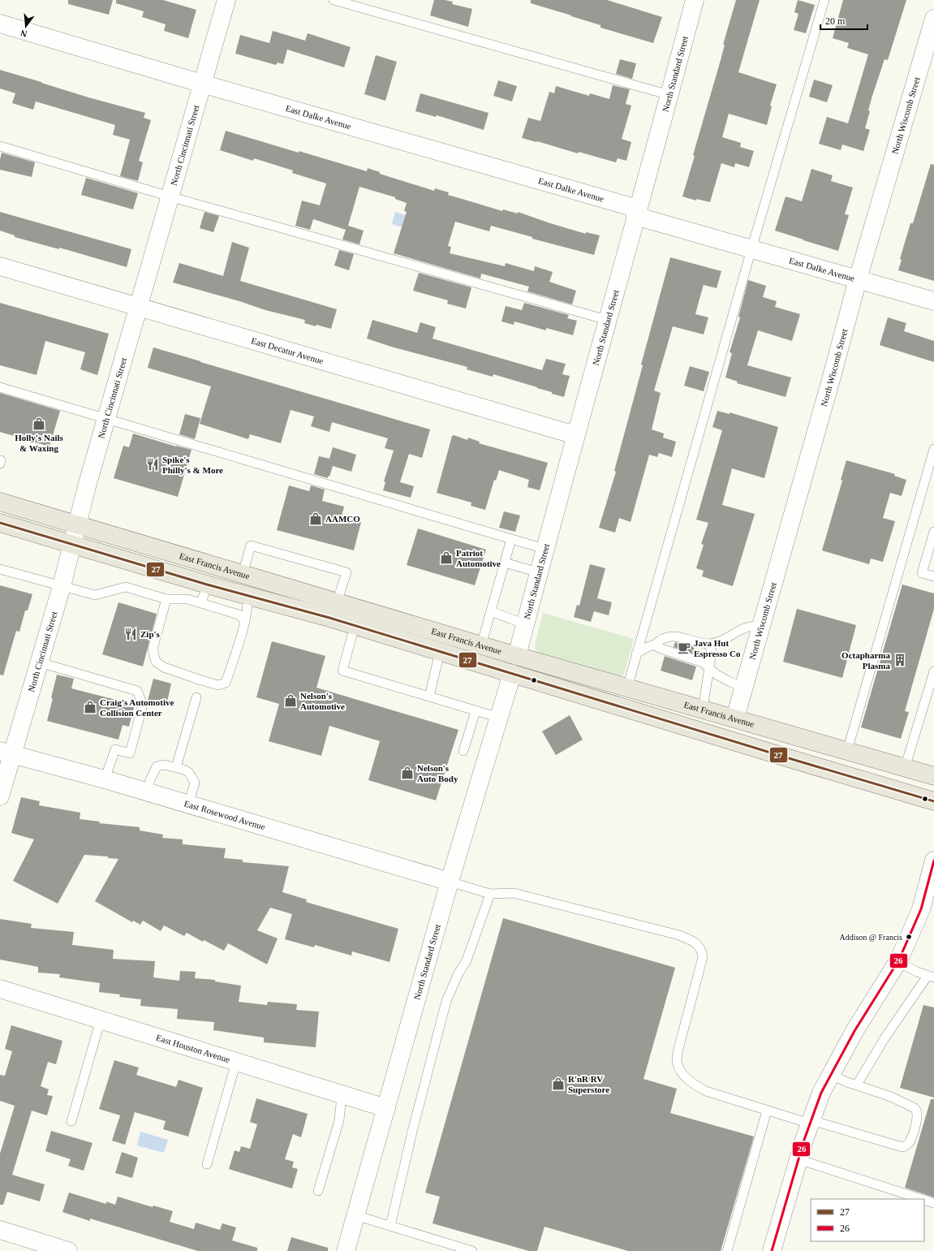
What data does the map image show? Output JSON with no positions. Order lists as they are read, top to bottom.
{
  "streets": {
    "main road": ["East Francis Avenue"],
    "street": [
      "North Standard Street",
      "North Wiscomb Street",
      "East Dalke Avenue",
      "North Cincinnati Street",
      "East Decatur Avenue",
      "East Rosewood Avenue",
      "East Houston Avenue"
    ]
  },
  "crossings": [
    ["North Standard Street", "East Dalke Avenue"],
    ["North Standard Street", "East Decatur Avenue"],
    ["North Standard Street", "East Francis Avenue"],
    ["North Standard Street", "East Rosewood Avenue"],
    ["North Standard Street", "East Houston Avenue"],
    ["North Wiscomb Street", "East Dalke Avenue"],
    ["North Wiscomb Street", "East Francis Avenue"],
    ["East Dalke Avenue", "North Cincinnati Street"],
    ["North Cincinnati Street", "East Decatur Avenue"],
    ["North Cincinnati Street", "East Francis Avenue"],
    ["North Cincinnati Street", "East Rosewood Avenue"]
  ],
  "places": {
    "shop": [
      "Holly's Nails & Waxing",
      "AAMCO",
      "Patriot Automotive",
      "Nelson's Automotive",
      "Craig's Automotive Collision Center",
      "Nelson's Auto Body",
      "R'nR RV Superstore"
    ],
    "restaurant": ["Spike's Philly's & More", "Zip's"],
    "cafe": ["Java Hut Espresso Co"],
    "building": ["Octapharma Plasma"],
    "other": ["Addison @ Francis"]
  },
  "lines": ["transit line 27", "transit line 26"],
  "legend": ["27", "26"],
  "scale_bar": "20 m",
  "north": "bottom"
}
